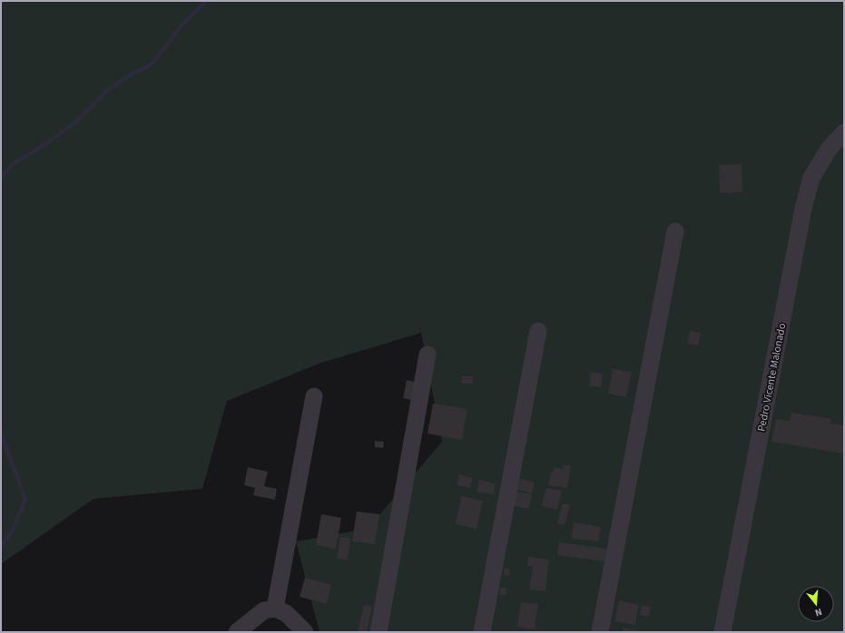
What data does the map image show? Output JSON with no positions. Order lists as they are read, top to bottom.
{
  "streets": {
    "street": ["Pedro Vicente Malonado"]
  },
  "north": "bottom"
}
